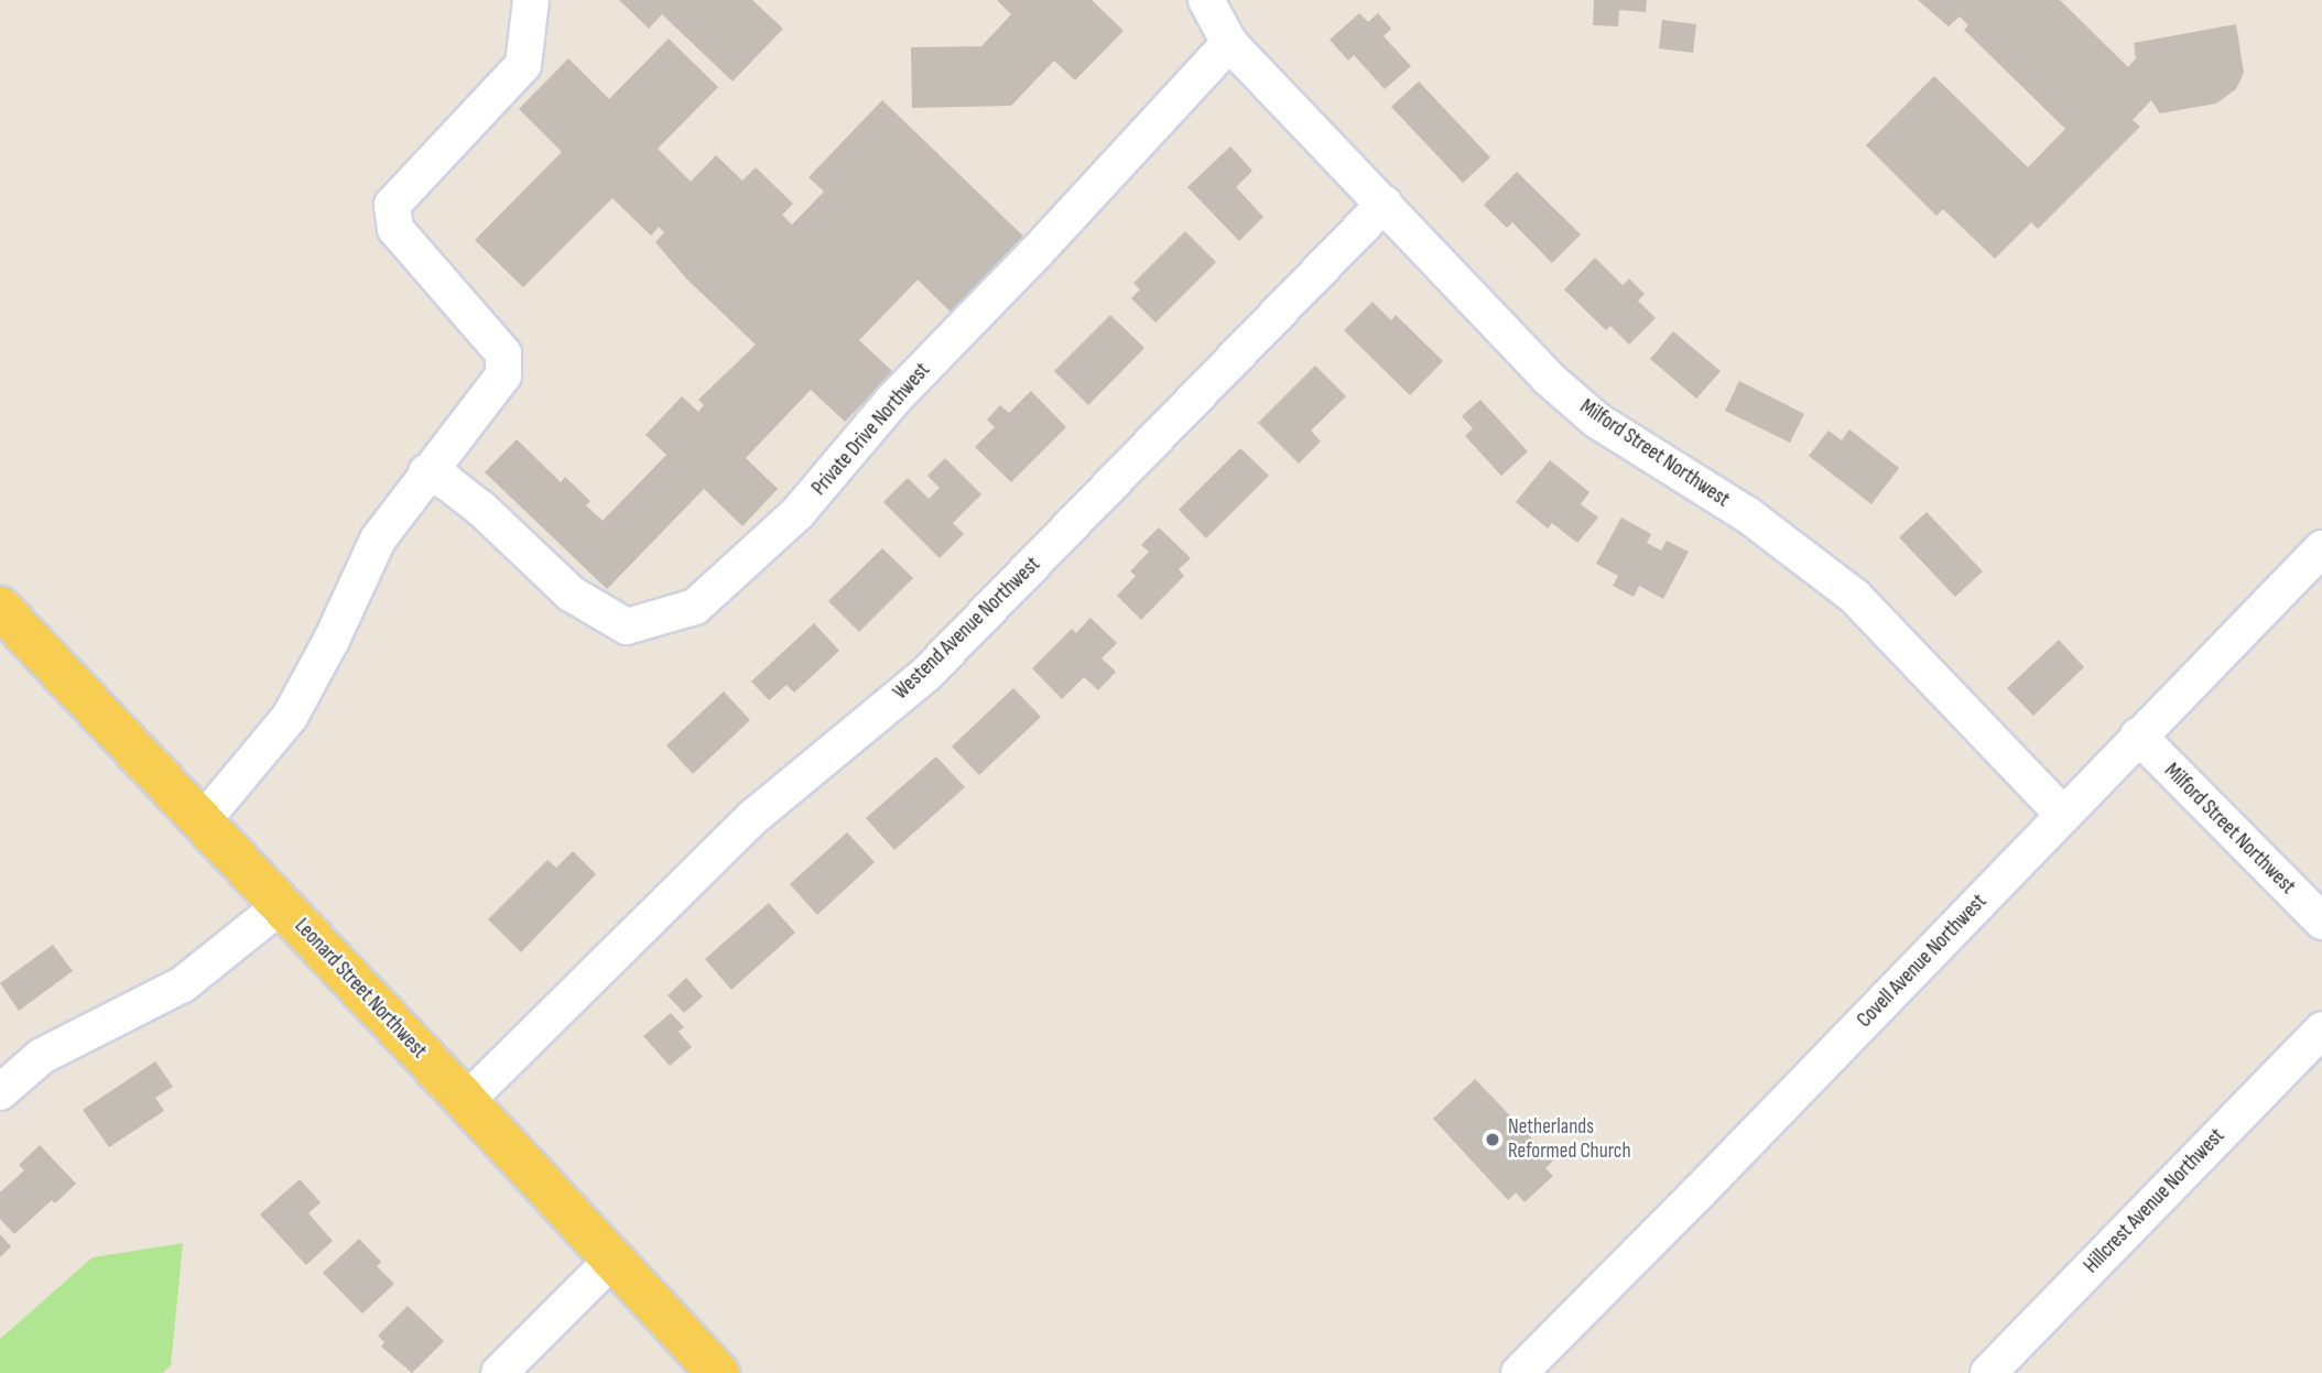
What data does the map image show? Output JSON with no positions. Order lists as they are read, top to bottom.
{
  "streets": {
    "main road": ["Leonard Street Northwest"],
    "street": [
      "Private Drive Northwest",
      "Milford Street Northwest",
      "Westend Avenue Northwest",
      "Covell Avenue Northwest",
      "Hillcrest Avenue Northwest"
    ]
  },
  "crossings": [
    ["Private Drive Northwest", "Milford Street Northwest"],
    ["Milford Street Northwest", "Westend Avenue Northwest"],
    ["Milford Street Northwest", "Covell Avenue Northwest"],
    ["Westend Avenue Northwest", "Leonard Street Northwest"]
  ],
  "places": ["Netherlands Reformed Church"]
}
